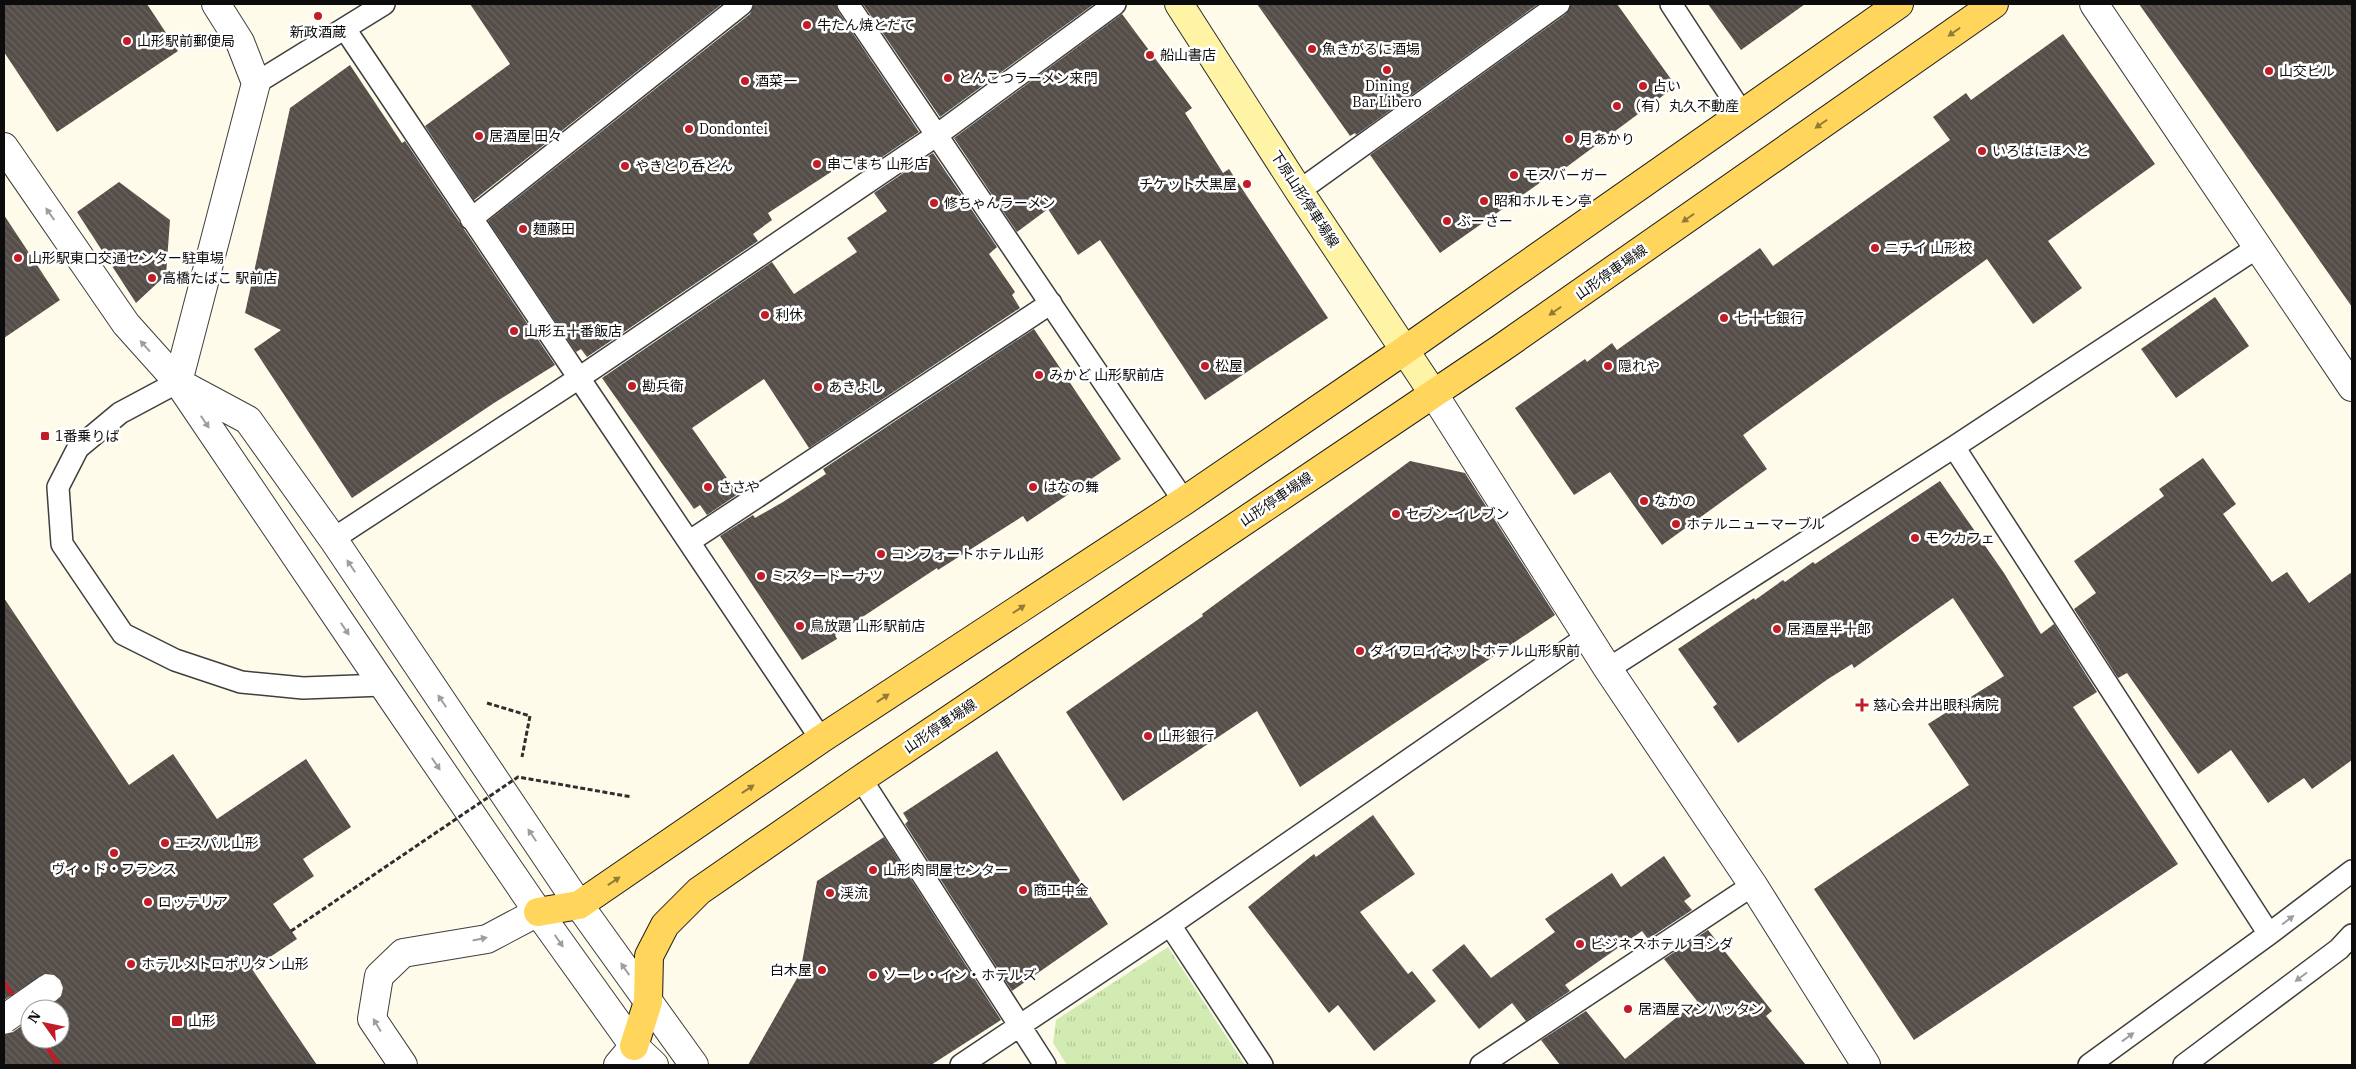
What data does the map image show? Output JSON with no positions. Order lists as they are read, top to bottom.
{
  "streets": {
    "main road": ["下原山形停車場線", "山形停車場線"]
  },
  "crossings": [
    ["下原山形停車場線", "山形停車場線"]
  ],
  "places": {
    "other": [
      "新政酒蔵",
      "牛たん焼とだて",
      "山形駅前郵便局",
      "魚きがるに酒場",
      "船山書店",
      "Dining Bar Libero",
      "山交ビル",
      "とんこつラーメン来門",
      "酒菜一",
      "占い",
      "（有）丸久不動産",
      "Dondontei",
      "居酒屋 田々",
      "月あかり",
      "いろはにほへと",
      "串こまち 山形店",
      "やきとり呑どん",
      "モスバーガー",
      "チケット大黒屋",
      "昭和ホルモン亭",
      "修ちゃんラーメン",
      "ぶーさー",
      "麺藤田",
      "ニチイ 山形校",
      "山形駅東口交通センター駐車場",
      "高橋たばこ 駅前店",
      "利休",
      "七十七銀行",
      "山形五十番飯店",
      "松屋",
      "隠れや",
      "みかど 山形駅前店",
      "勘兵衛",
      "あきよし",
      "ささや",
      "はなの舞",
      "なかの",
      "セブン-イレブン",
      "ホテルニューマーブル",
      "モクカフェ",
      "コンフォートホテル山形",
      "ミスタードーナツ",
      "鳥放題 山形駅前店",
      "居酒屋半十郎",
      "ダイワロイネットホテル山形駅前",
      "山形銀行",
      "エスパル山形",
      "ヴィ・ド・フランス",
      "山形肉問屋センター",
      "商工中金",
      "渓流",
      "ロッテリア",
      "ビジネスホテル ヨシダ",
      "ホテルメトロポリタン山形",
      "白木屋",
      "ソーレ・イン・ホテルズ",
      "居酒屋マンハッタン"
    ],
    "transit": ["1番乗りば", "山形"],
    "health": ["慈心会井出眼科病院"]
  },
  "north": "top left"
}
